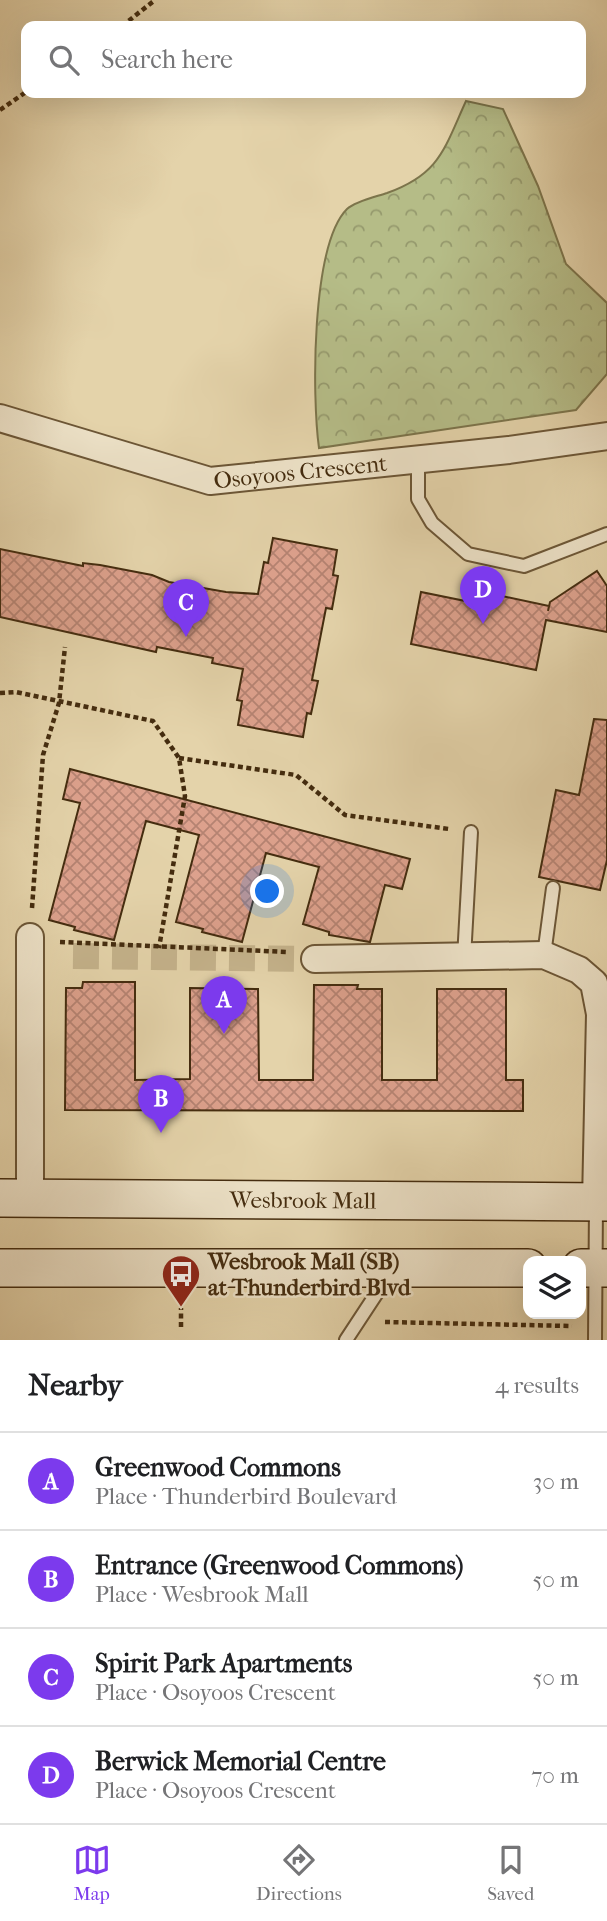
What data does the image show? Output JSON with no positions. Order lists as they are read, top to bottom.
{
  "streets": {
    "main road": ["Wesbrook Mall"],
    "street": ["Osoyoos Crescent"]
  },
  "places": {
    "bus stop": ["Wesbrook Mall (SB) at Thunderbird Blvd"]
  },
  "page": {
    "search": "Search here",
    "pins": [
      "D",
      "C",
      "A",
      "B"
    ],
    "heading": ["Nearby", "4 results"],
    "list": [
      {
        "mark": "A",
        "name": "Greenwood Commons",
        "note": "Place · Thunderbird Boulevard",
        "value": "30 m"
      },
      {
        "mark": "B",
        "name": "Entrance (Greenwood Commons)",
        "note": "Place · Wesbrook Mall",
        "value": "50 m"
      },
      {
        "mark": "C",
        "name": "Spirit Park Apartments",
        "note": "Place · Osoyoos Crescent",
        "value": "50 m"
      },
      {
        "mark": "D",
        "name": "Berwick Memorial Centre",
        "note": "Place · Osoyoos Crescent",
        "value": "70 m"
      }
    ],
    "nav": ["Map", "Directions", "Saved"]
  }
}
